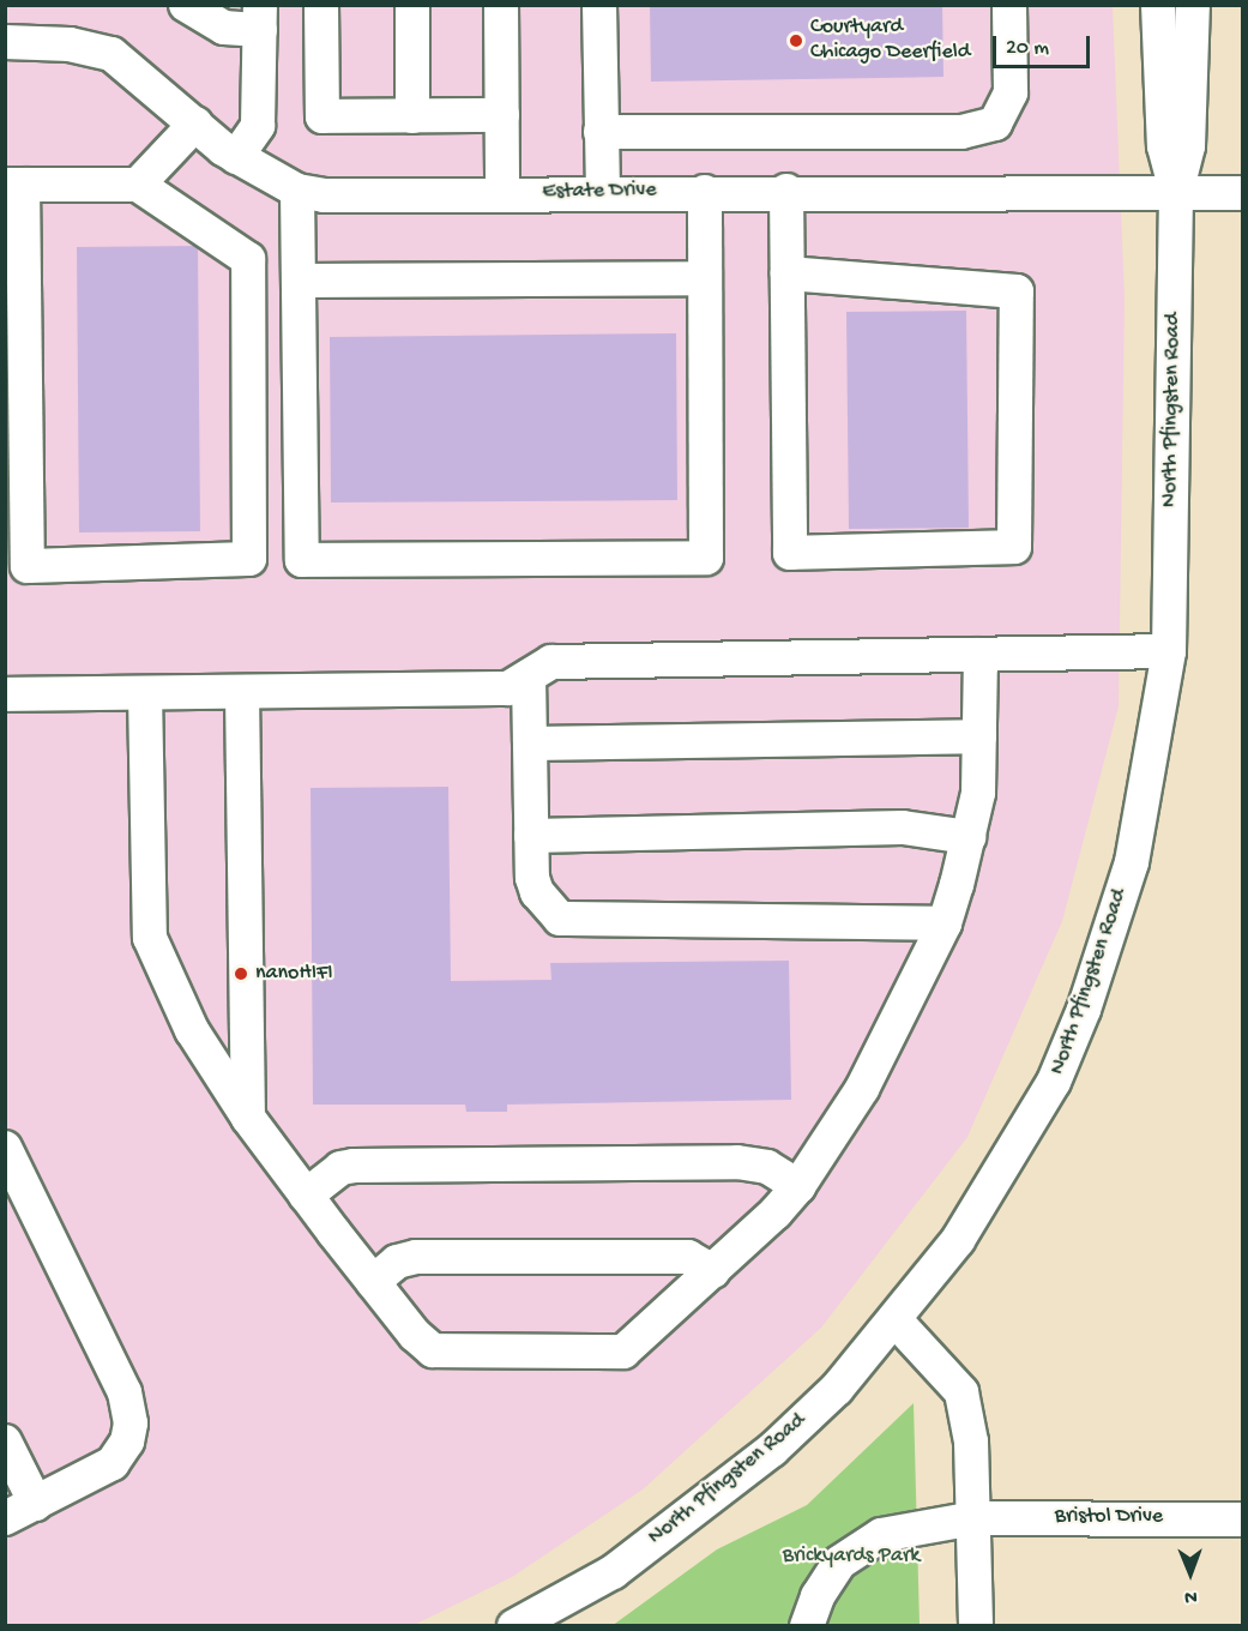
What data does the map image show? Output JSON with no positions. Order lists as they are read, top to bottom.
{
  "streets": {
    "street": ["Estate Drive", "North Pfingsten Road", "Bristol Drive"]
  },
  "crossings": [
    ["Estate Drive", "North Pfingsten Road"]
  ],
  "parks": ["Brickyards Park"],
  "places": ["Courtyard Chicago Deerfield", "nanoHIFI"],
  "scale_bar": "20 m",
  "north": "bottom"
}
